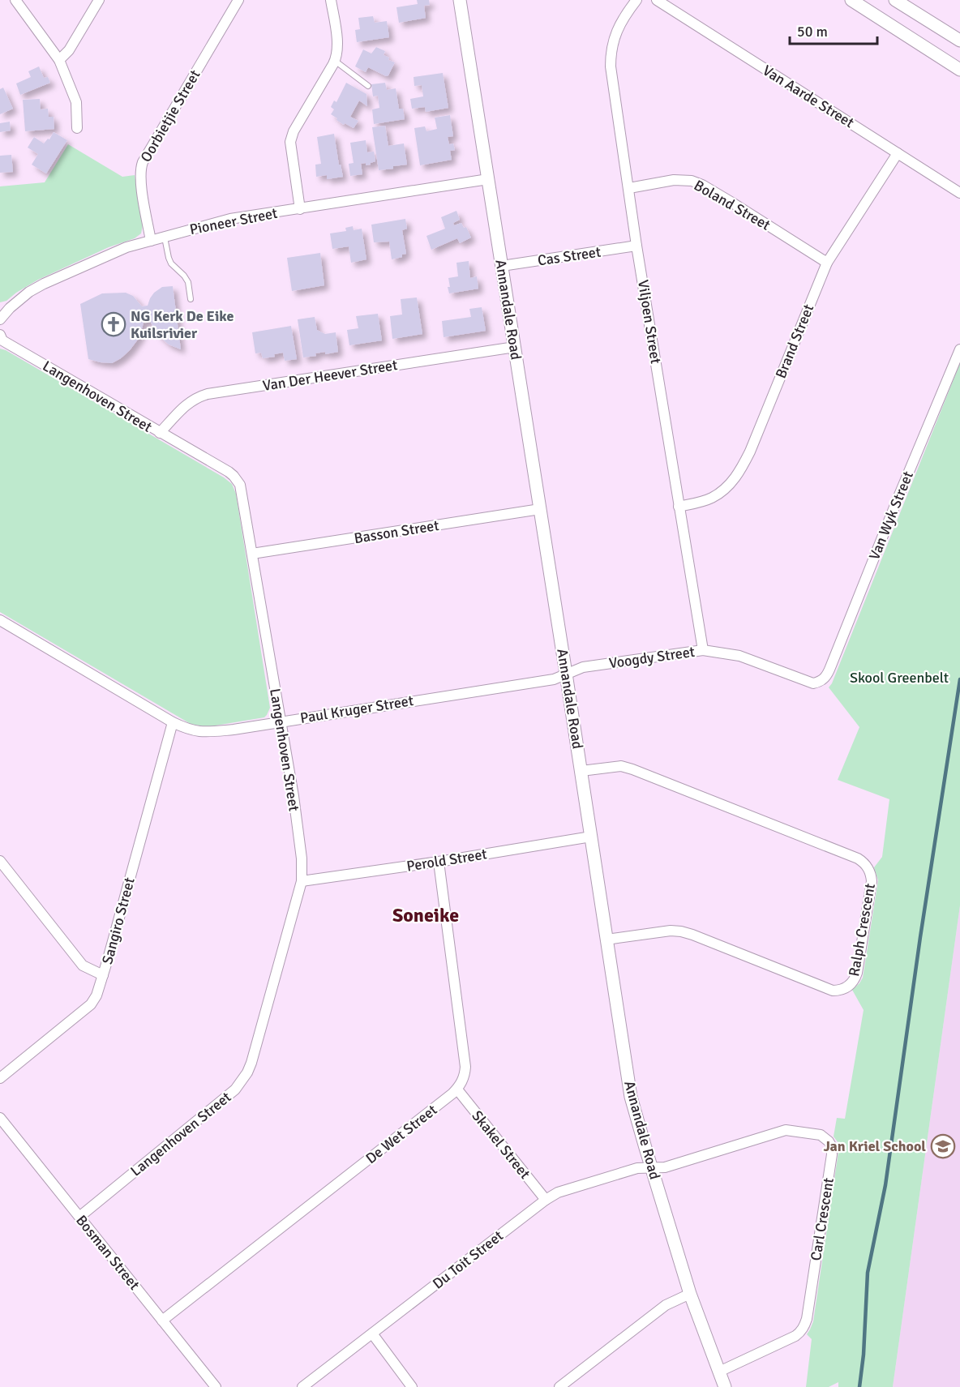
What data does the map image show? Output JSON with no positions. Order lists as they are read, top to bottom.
{
  "streets": {
    "street": [
      "Van Aarde Street",
      "Oorbietjie Street",
      "Boland Street",
      "Pioneer Street",
      "Cas Street",
      "Annandale Road",
      "Viljoen Street",
      "Brand Street",
      "Van Der Heever Street",
      "Langenhoven Street",
      "Van Wyk Street",
      "Basson Street",
      "Voogdy Street",
      "Paul Kruger Street",
      "Perold Street",
      "Sangiro Street",
      "Ralph Crescent",
      "De Wet Street",
      "Skakel Street",
      "Carl Crescent",
      "Bosman Street",
      "Du Toit Street"
    ]
  },
  "crossings": [
    ["Van Aarde Street", "Brand Street"],
    ["Oorbietjie Street", "Pioneer Street"],
    ["Boland Street", "Viljoen Street"],
    ["Boland Street", "Brand Street"],
    ["Pioneer Street", "Annandale Road"],
    ["Cas Street", "Annandale Road"],
    ["Cas Street", "Viljoen Street"],
    ["Annandale Road", "Van Der Heever Street"],
    ["Annandale Road", "Basson Street"],
    ["Annandale Road", "Voogdy Street"],
    ["Annandale Road", "Paul Kruger Street"],
    ["Annandale Road", "Perold Street"],
    ["Annandale Road", "Ralph Crescent"],
    ["Annandale Road", "Carl Crescent"],
    ["Annandale Road", "Du Toit Street"],
    ["Viljoen Street", "Brand Street"],
    ["Viljoen Street", "Voogdy Street"],
    ["Van Der Heever Street", "Langenhoven Street"],
    ["Langenhoven Street", "Basson Street"],
    ["Langenhoven Street", "Paul Kruger Street"],
    ["Langenhoven Street", "Perold Street"],
    ["Langenhoven Street", "Bosman Street"],
    ["Van Wyk Street", "Voogdy Street"],
    ["Voogdy Street", "Paul Kruger Street"],
    ["Paul Kruger Street", "Sangiro Street"],
    ["De Wet Street", "Skakel Street"],
    ["De Wet Street", "Bosman Street"],
    ["Skakel Street", "Du Toit Street"],
    ["Carl Crescent", "Du Toit Street"]
  ],
  "districts": ["Soneike"],
  "parks": ["Skool Greenbelt"],
  "places": {
    "church": ["NG Kerk De Eike Kuilsrivier"],
    "school or university": ["Jan Kriel School"]
  },
  "scale_bar": "50 m"
}
